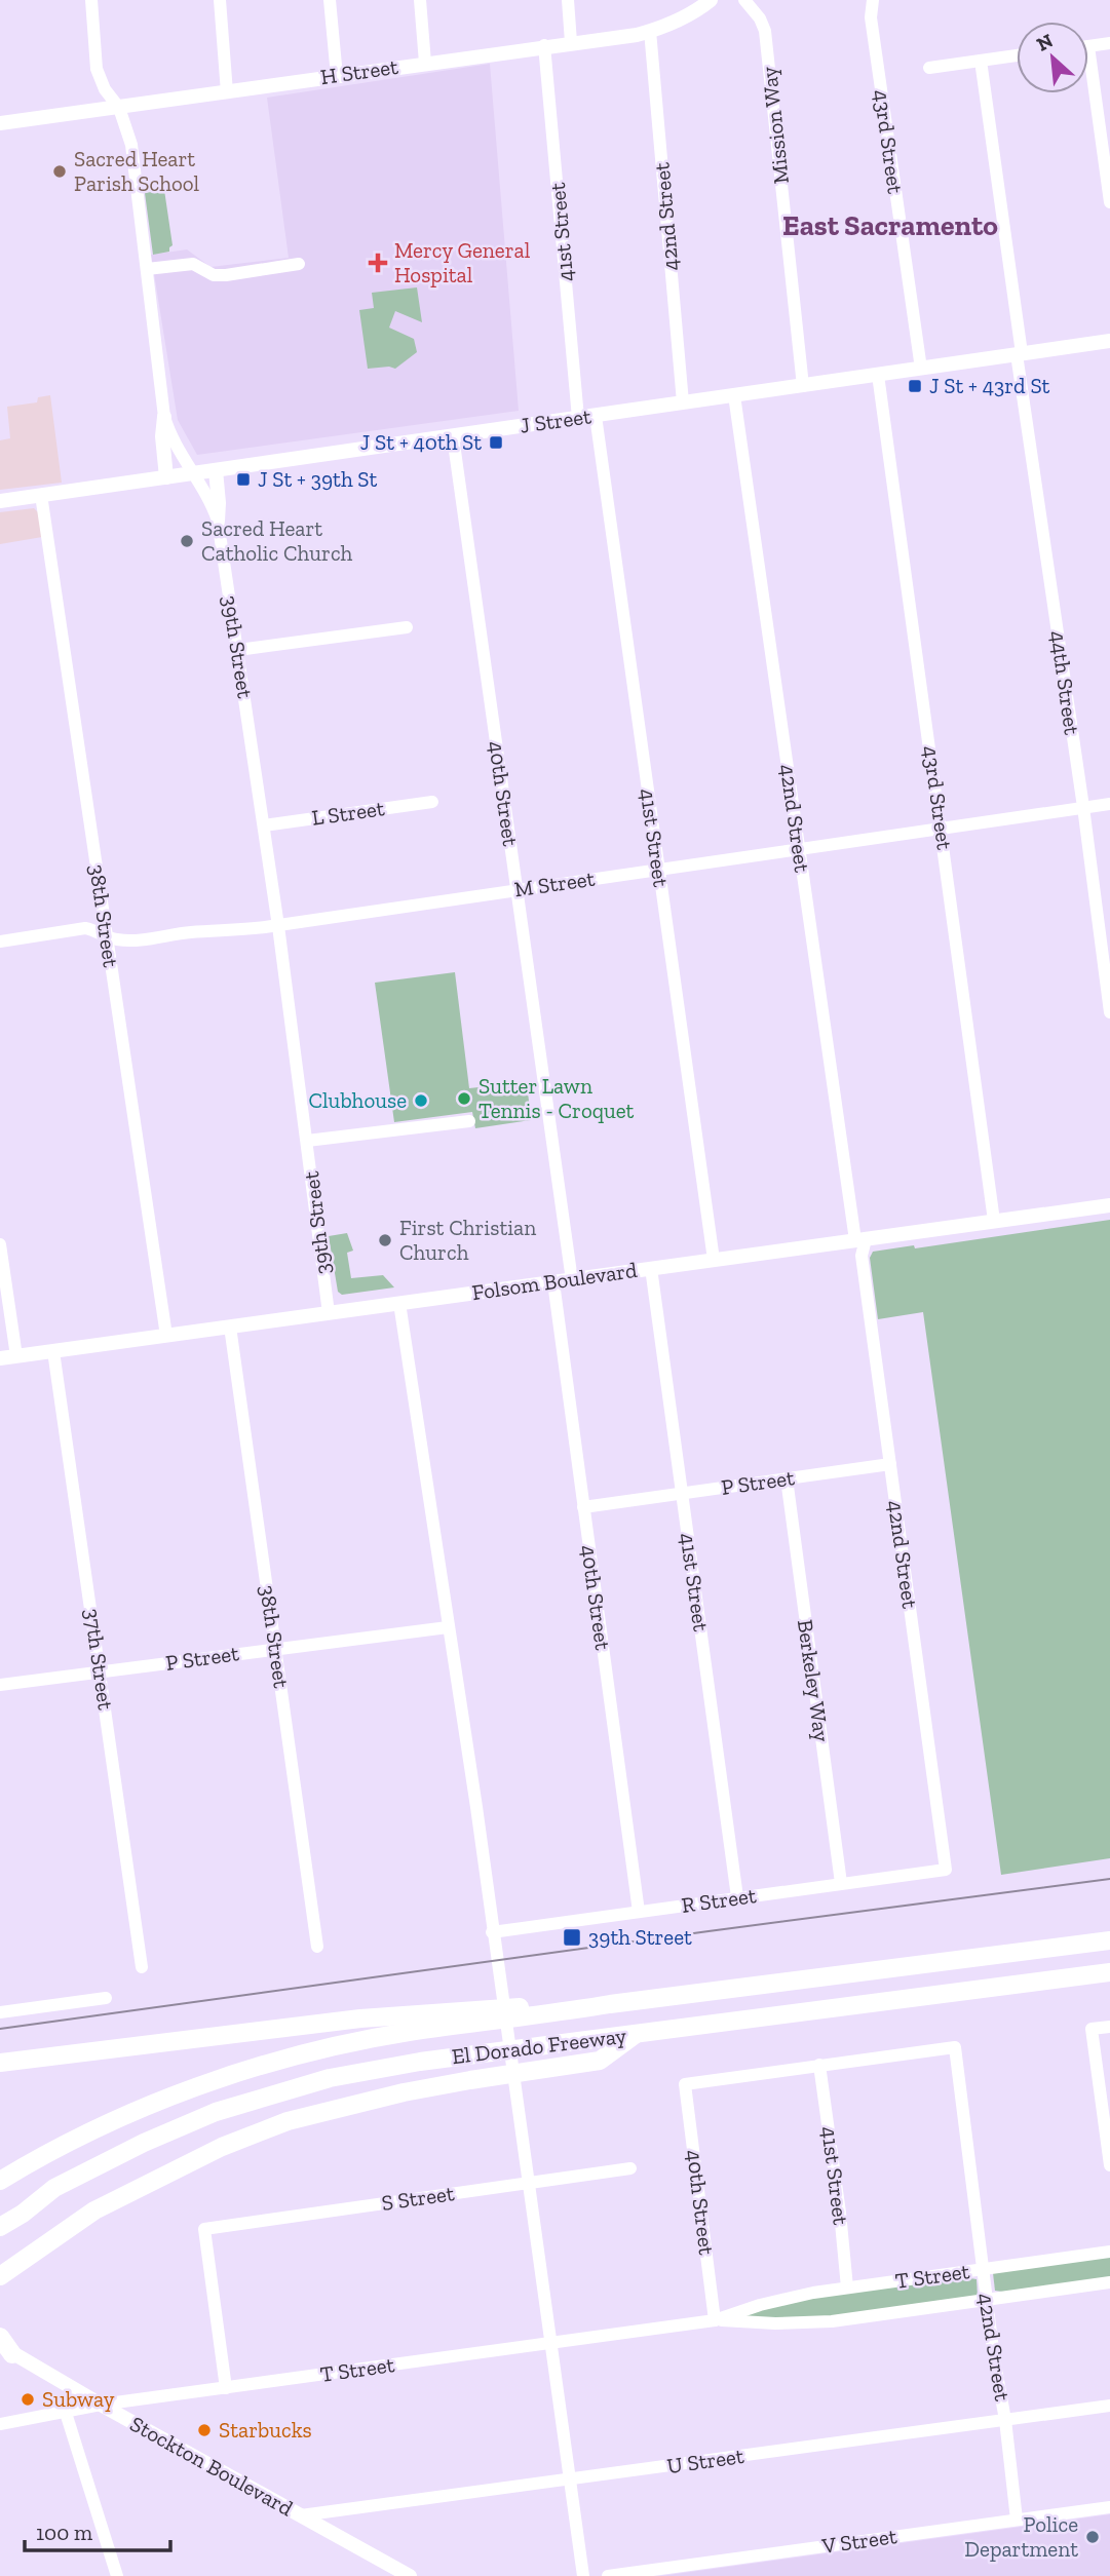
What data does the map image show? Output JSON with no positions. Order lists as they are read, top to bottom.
{
  "streets": {
    "highway": ["El Dorado Freeway"],
    "main road": [
      "H Street",
      "J Street",
      "Folsom Boulevard",
      "Stockton Boulevard"
    ],
    "street": [
      "Mission Way",
      "43rd Street",
      "42nd Street",
      "41st Street",
      "39th Street",
      "44th Street",
      "40th Street",
      "L Street",
      "M Street",
      "38th Street",
      "P Street",
      "37th Street",
      "Berkeley Way",
      "R Street",
      "S Street",
      "T Street",
      "U Street",
      "V Street"
    ]
  },
  "crossings": [
    ["H Street", "42nd Street"],
    ["H Street", "41st Street"],
    ["H Street", "39th Street"],
    ["Mission Way", "J Street"],
    ["43rd Street", "J Street"],
    ["43rd Street", "M Street"],
    ["43rd Street", "Folsom Boulevard"],
    ["42nd Street", "41st Street"],
    ["42nd Street", "J Street"],
    ["42nd Street", "40th Street"],
    ["42nd Street", "M Street"],
    ["42nd Street", "Folsom Boulevard"],
    ["42nd Street", "P Street"],
    ["42nd Street", "R Street"],
    ["42nd Street", "T Street"],
    ["42nd Street", "U Street"],
    ["42nd Street", "V Street"],
    ["41st Street", "J Street"],
    ["41st Street", "40th Street"],
    ["41st Street", "M Street"],
    ["41st Street", "Folsom Boulevard"],
    ["41st Street", "P Street"],
    ["41st Street", "R Street"],
    ["41st Street", "T Street"],
    ["J Street", "39th Street"],
    ["J Street", "44th Street"],
    ["J Street", "40th Street"],
    ["J Street", "38th Street"],
    ["39th Street", "L Street"],
    ["39th Street", "M Street"],
    ["39th Street", "Folsom Boulevard"],
    ["44th Street", "M Street"],
    ["40th Street", "M Street"],
    ["40th Street", "Folsom Boulevard"],
    ["40th Street", "P Street"],
    ["40th Street", "R Street"],
    ["40th Street", "T Street"],
    ["M Street", "38th Street"],
    ["38th Street", "Folsom Boulevard"],
    ["38th Street", "P Street"],
    ["Folsom Boulevard", "37th Street"],
    ["P Street", "37th Street"],
    ["P Street", "Berkeley Way"],
    ["Berkeley Way", "R Street"],
    ["S Street", "T Street"],
    ["T Street", "Stockton Boulevard"],
    ["U Street", "Stockton Boulevard"]
  ],
  "districts": ["East Sacramento"],
  "places": {
    "other": [
      "Sacred Heart Parish School",
      "Sacred Heart Catholic Church",
      "Sutter Lawn Tennis - Croquet",
      "Clubhouse",
      "First Christian Church",
      "Subway",
      "Starbucks",
      "Police Department"
    ],
    "health": ["Mercy General Hospital"],
    "transit": [
      "J St + 43rd St",
      "J St + 40th St",
      "J St + 39th St",
      "39th Street"
    ]
  },
  "scale_bar": "100 m",
  "north": "top left"
}
